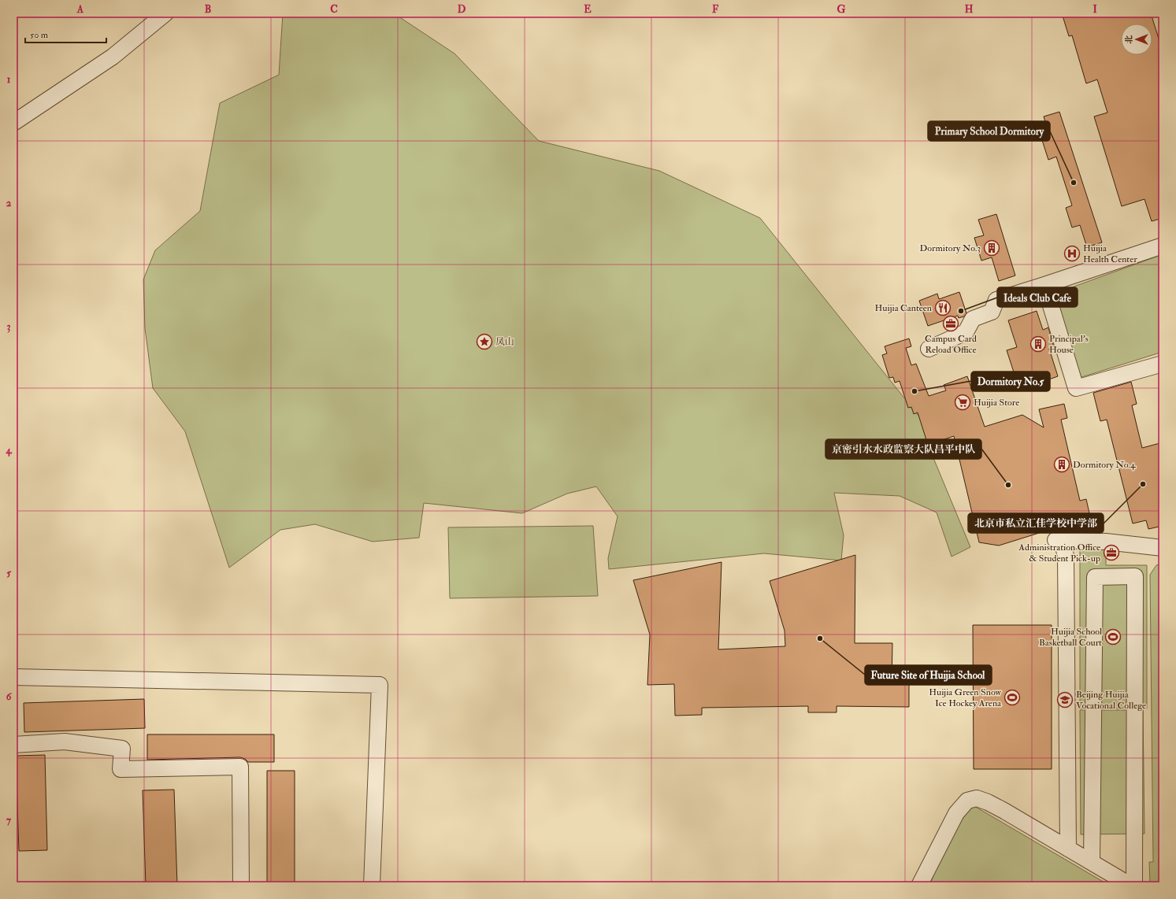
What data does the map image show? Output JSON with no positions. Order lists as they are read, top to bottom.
{
  "places": {
    "other": [
      "Primary School Dormitory",
      "Ideals Club Cafe",
      "Dormitory No.5",
      "北京市私立汇佳学校中学部",
      "京密引水水政监察大队昌平中队",
      "Future Site of Huijia School"
    ],
    "building": ["Dormitory No.3", "Principal's House", "Dormitory No.4"],
    "hospital": ["Huijia Health Center"],
    "restaurant": ["Huijia Canteen"],
    "office": ["Campus Card Reload Office", "Administration Office & Student Pick-up"],
    "place": ["凤山"],
    "supermarket": ["Huijia Store"],
    "sports": ["Huijia School Basketball Court", "Huijia Green Snow Ice Hockey Arena"],
    "school or university": ["Beijing Huijia Vocational College"]
  },
  "scale_bar": "50 m",
  "north": "left",
  "grid": {
    "columns": [
      "A",
      "B",
      "C",
      "D",
      "E",
      "F",
      "G",
      "H",
      "I"
    ],
    "rows": [
      "1",
      "2",
      "3",
      "4",
      "5",
      "6",
      "7"
    ]
  }
}
